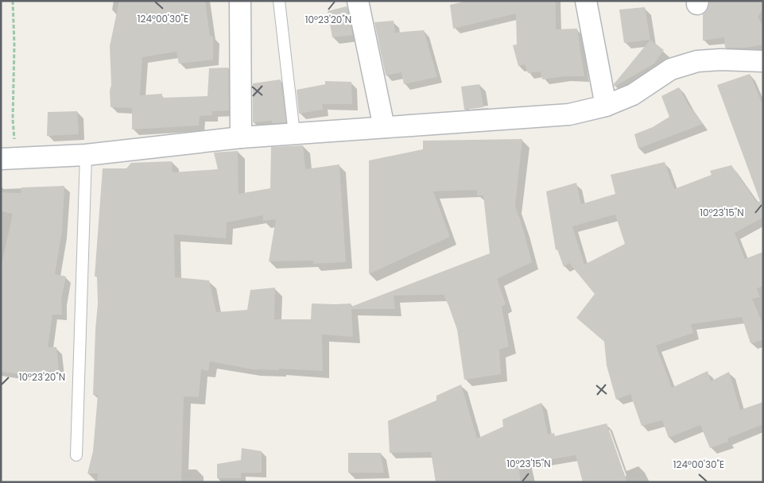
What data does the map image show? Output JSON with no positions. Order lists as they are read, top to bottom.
{
  "coordinates": ["124°00'30\"E", "10°23'20\"N", "10°23'15\"N"]
}
